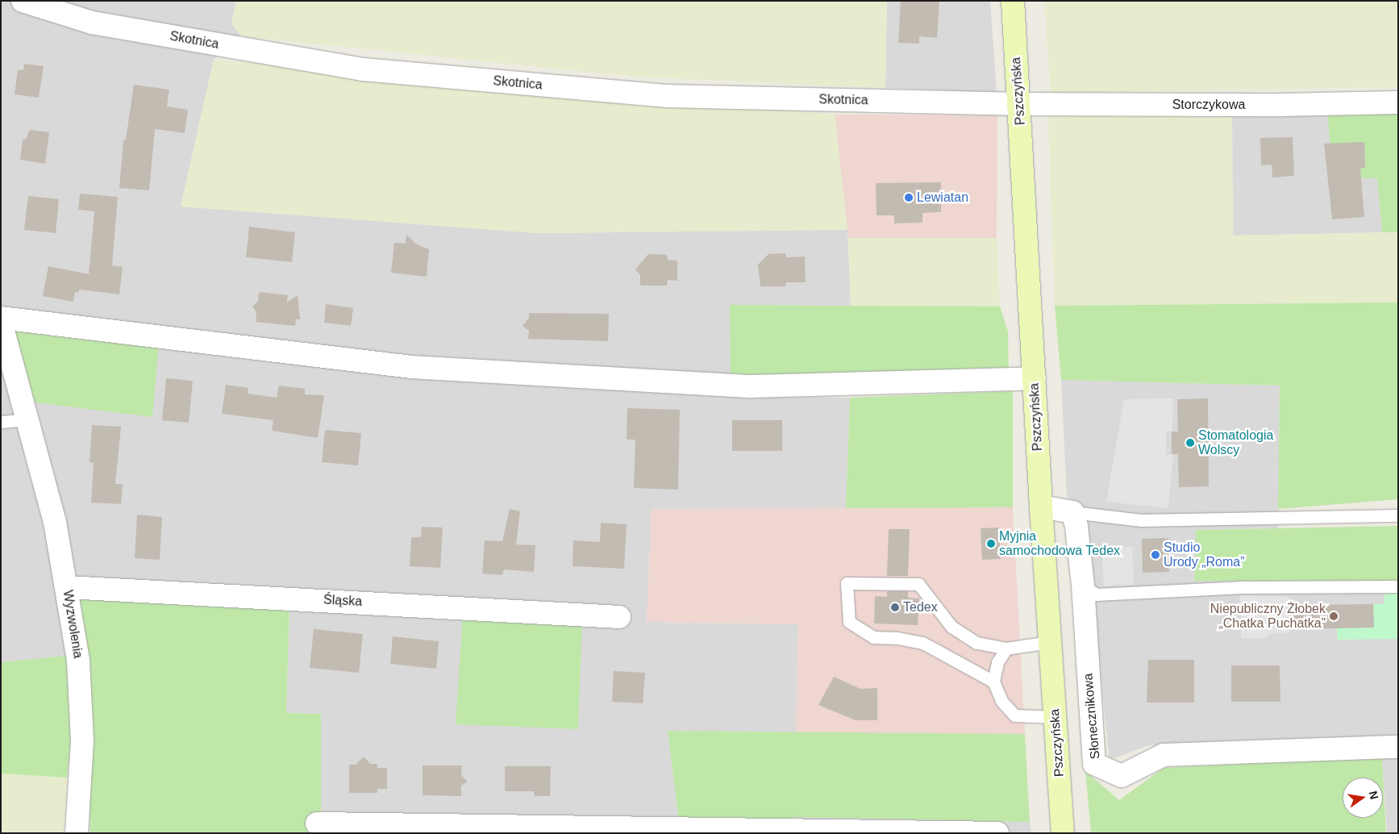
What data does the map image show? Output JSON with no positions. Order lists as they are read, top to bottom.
{
  "streets": {
    "main road": ["Pszczyńska"],
    "street": [
      "Skotnica",
      "Storczykowa",
      "Śląska",
      "Wyzwolenia",
      "Słonecznikowa"
    ]
  },
  "crossings": [
    ["Skotnica", "Pszczyńska"],
    ["Skotnica", "Storczykowa"],
    ["Pszczyńska", "Storczykowa"],
    ["Śląska", "Wyzwolenia"]
  ],
  "places": [
    "Lewiatan",
    "Stomatologia Wolscy",
    "Myjnia samochodowa Tedex",
    "Studio Urody „Roma”",
    "Tedex",
    "Niepubliczny Żłobek „Chatka Puchatka”"
  ],
  "north": "right"
}
